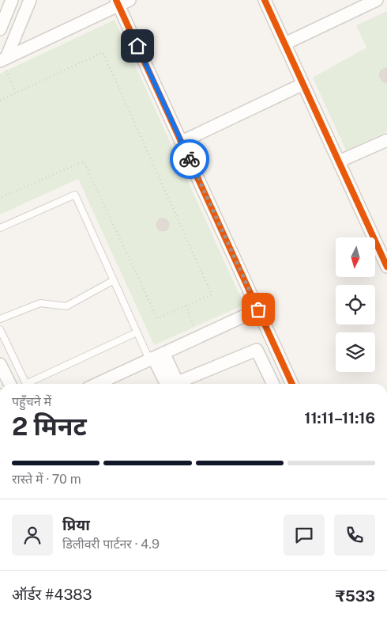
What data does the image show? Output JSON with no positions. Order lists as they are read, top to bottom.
{
  "north": "bottom",
  "page": {
    "heading": ["2 मिनट", "पहुँचने में", "11:11–11:16"],
    "panel": [
      "प्रिया",
      "डिलीवरी पार्टनर · 4.9",
      "ऑर्डर #4383",
      "₹533"
    ],
    "bar": "रास्ते में · 70 m"
  }
}
